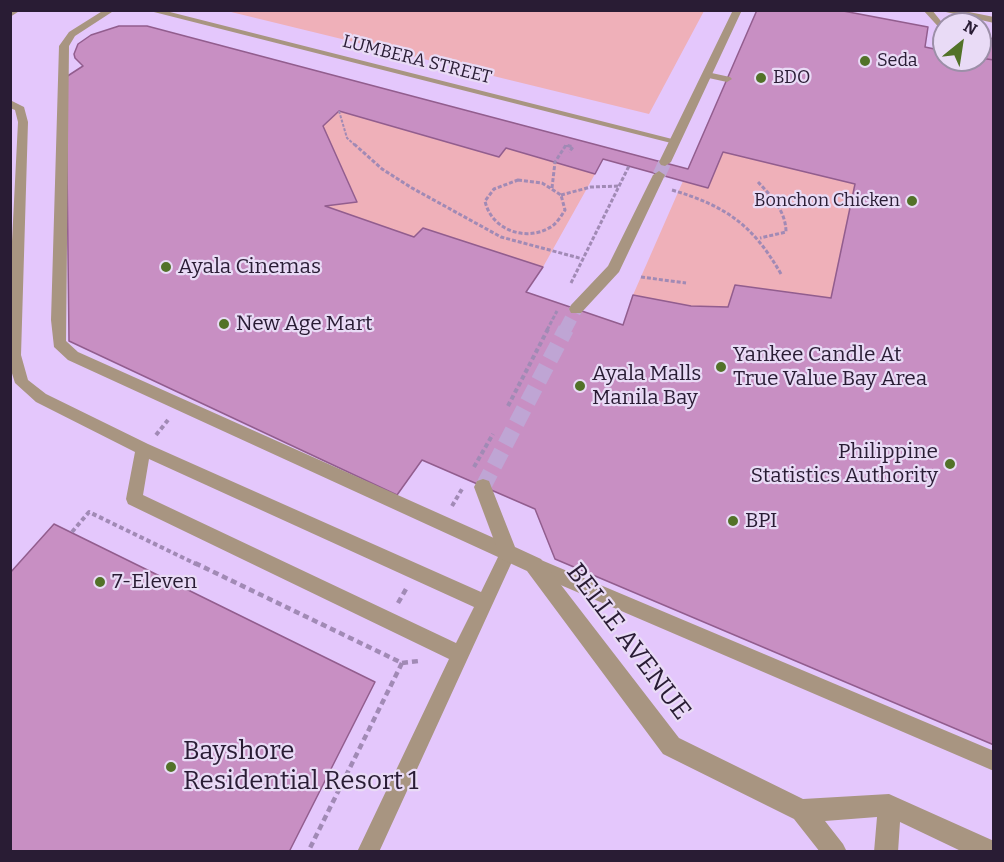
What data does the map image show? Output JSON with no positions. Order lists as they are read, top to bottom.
{
  "streets": {
    "street": ["BELLE AVENUE"],
    "lane": ["LUMBERA STREET"]
  },
  "places": [
    "Seda",
    "BDO",
    "Bonchon Chicken",
    "Ayala Cinemas",
    "New Age Mart",
    "Yankee Candle At True Value Bay Area",
    "Ayala Malls Manila Bay",
    "Philippine Statistics Authority",
    "BPI",
    "7-Eleven",
    "Bayshore Residential Resort 1"
  ],
  "north": "top right"
}
